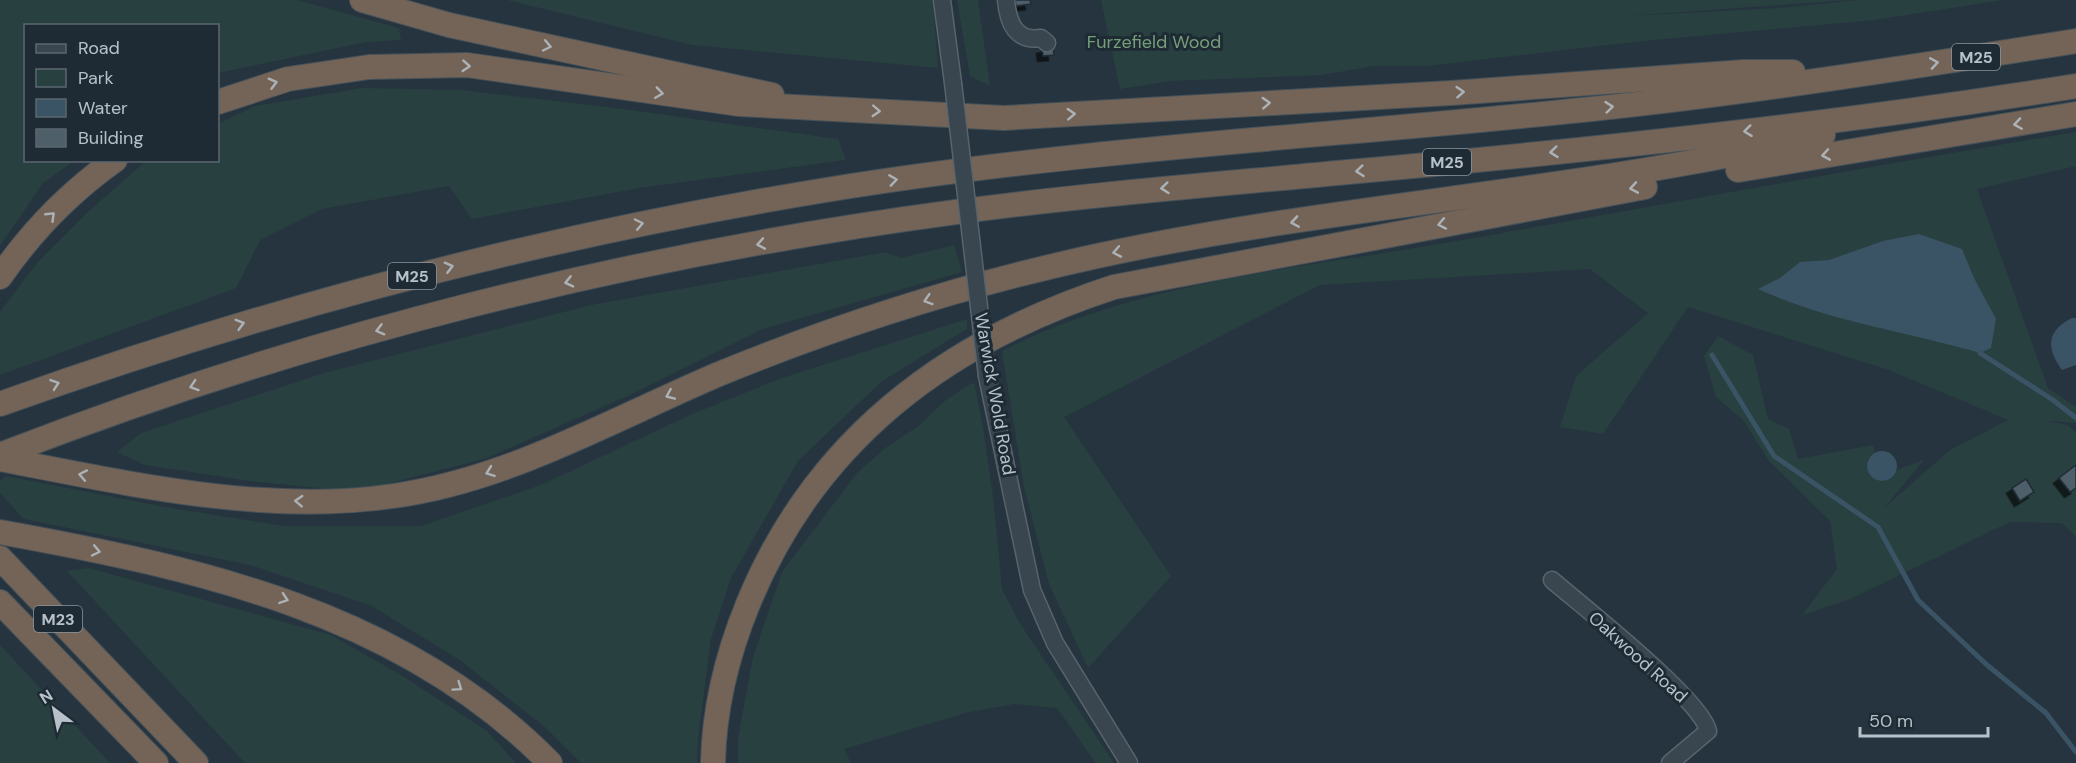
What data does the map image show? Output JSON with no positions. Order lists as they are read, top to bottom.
{
  "streets": {
    "highway": ["M25", "M23"],
    "street": ["Warwick Wold Road", "Oakwood Road"]
  },
  "parks": ["Furzefield Wood"],
  "legend": [
    "Road",
    "Park",
    "Water",
    "Building"
  ],
  "scale_bar": "50 m",
  "north": "top left"
}
